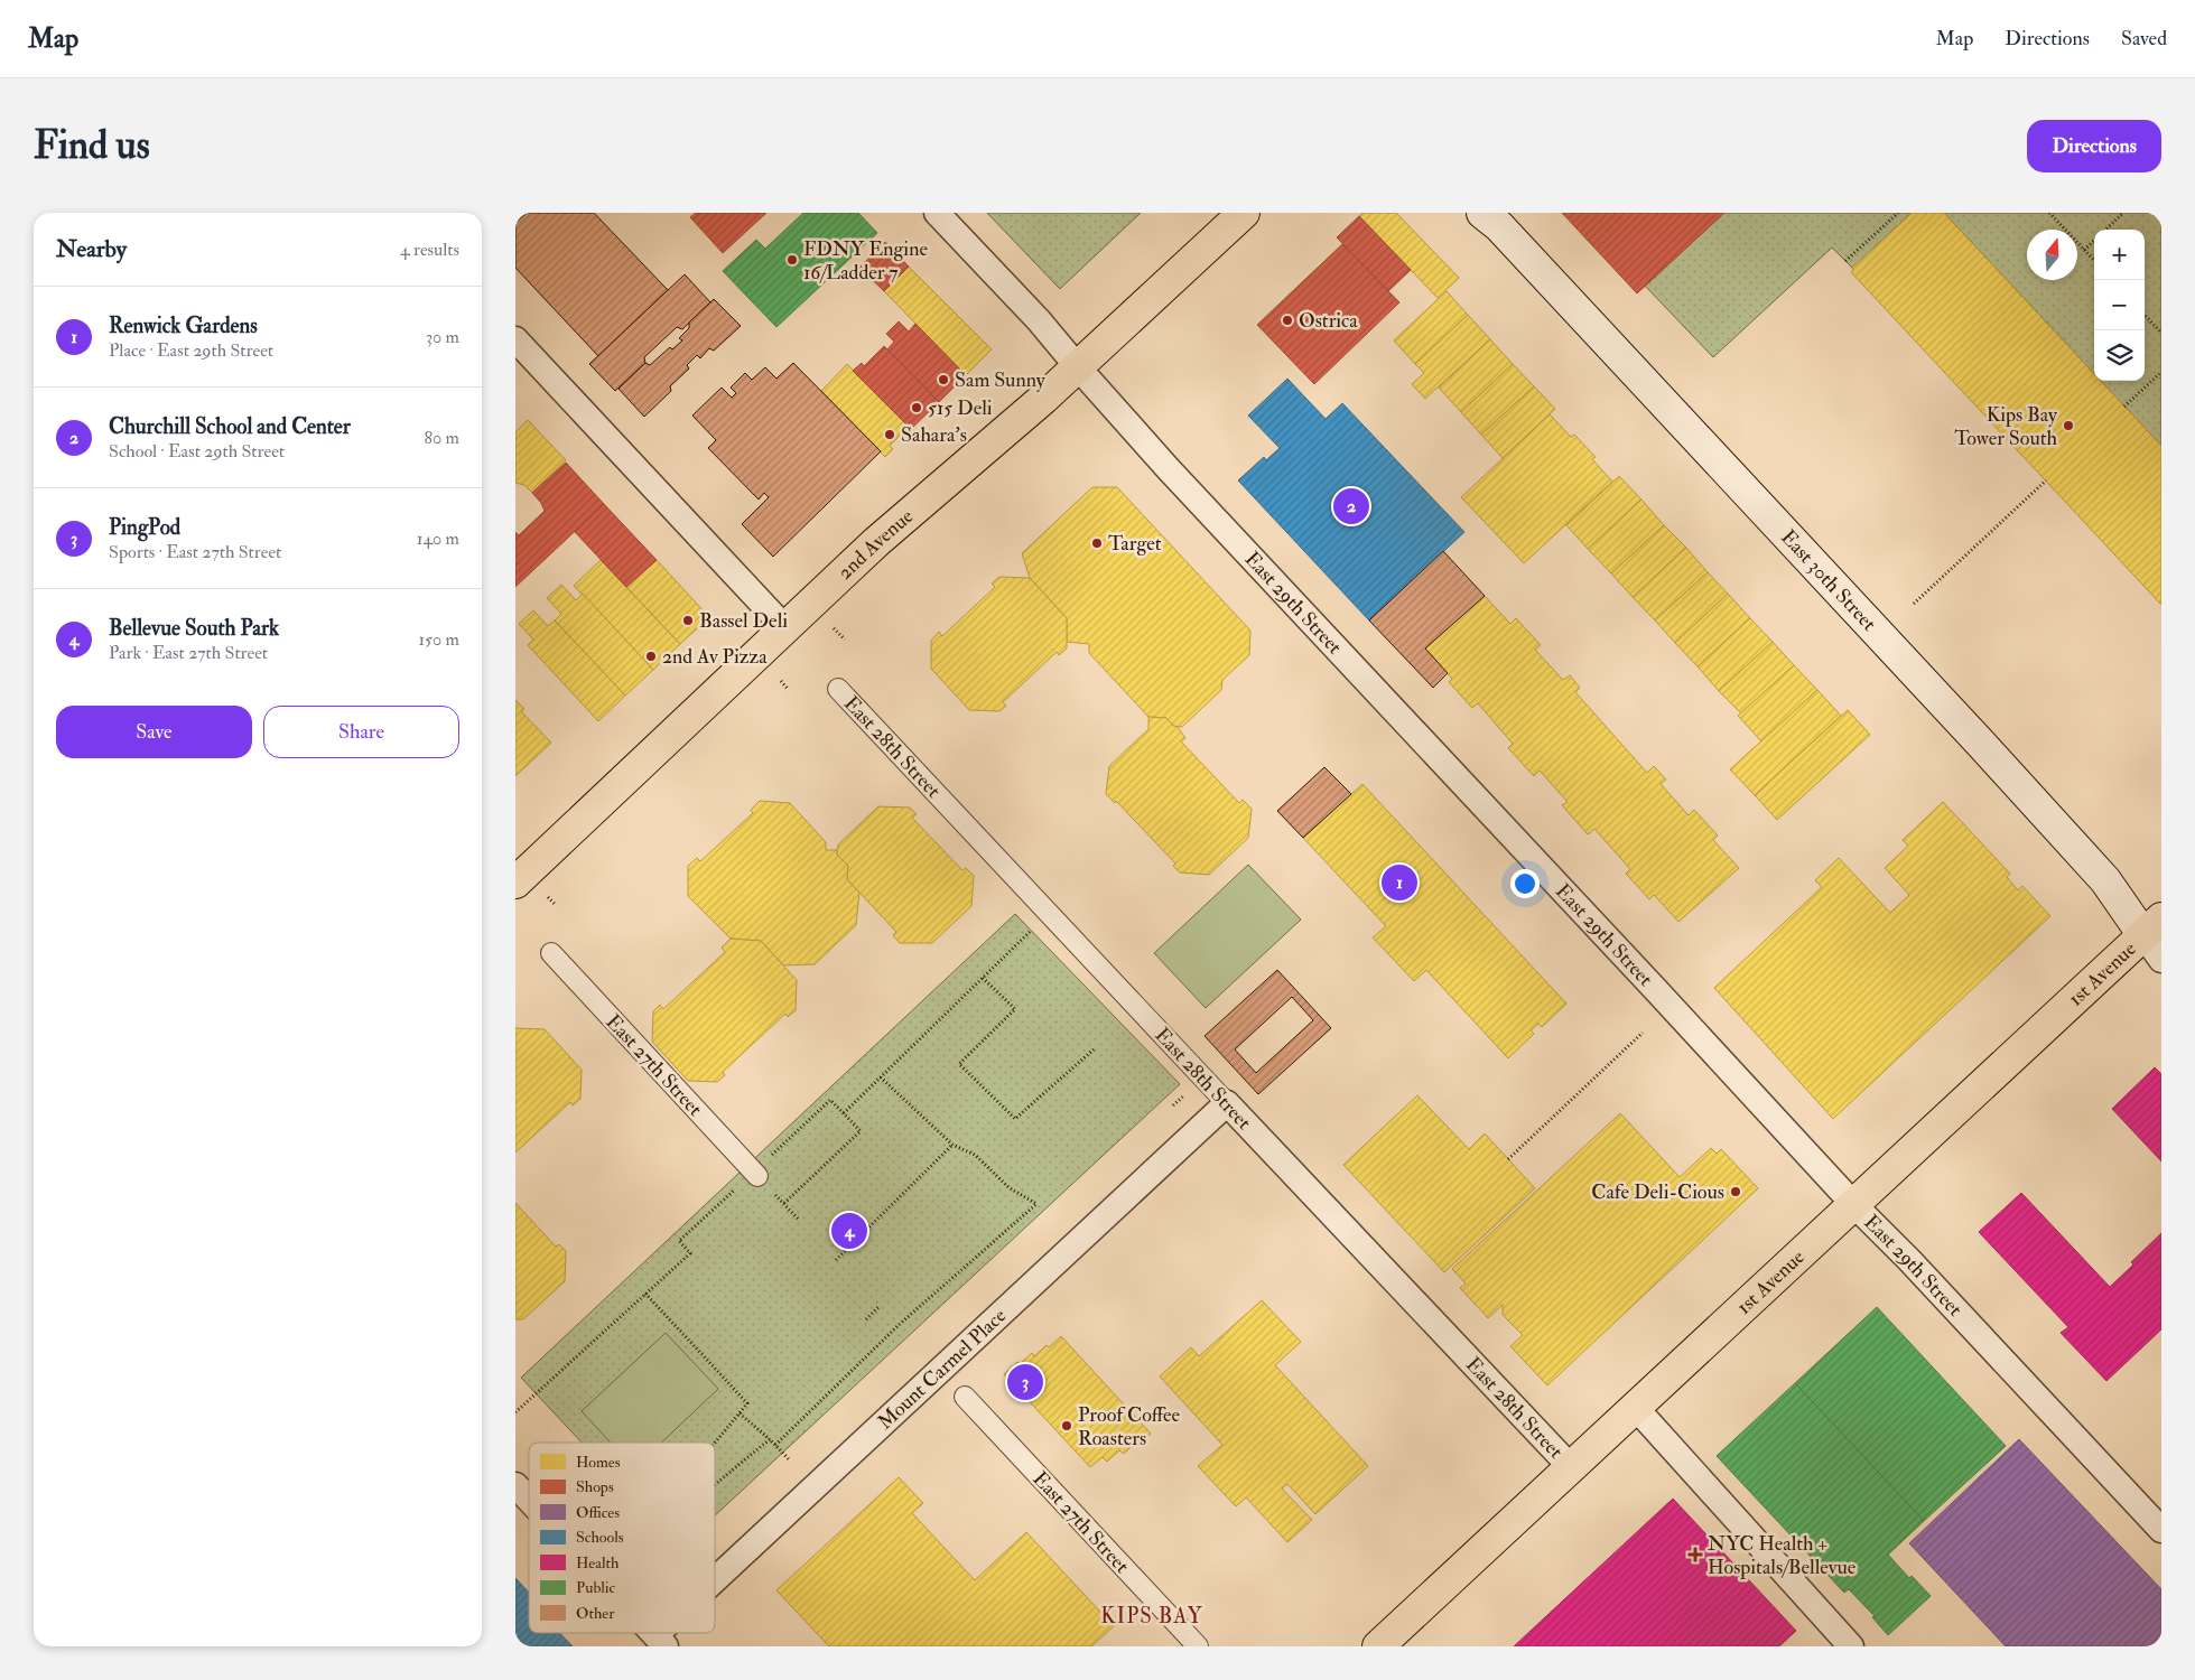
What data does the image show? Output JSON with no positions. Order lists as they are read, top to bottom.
{
  "streets": {
    "main road": ["2nd Avenue", "East 30th Street", "1st Avenue"],
    "street": [
      "East 29th Street",
      "East 28th Street",
      "East 27th Street",
      "Mount Carmel Place"
    ]
  },
  "crossings": [
    ["2nd Avenue", "East 29th Street"],
    ["East 30th Street", "1st Avenue"],
    ["East 29th Street", "1st Avenue"],
    ["East 28th Street", "1st Avenue"],
    ["East 28th Street", "Mount Carmel Place"]
  ],
  "districts": ["KIPS BAY"],
  "places": {
    "other": [
      "FDNY Engine 16/Ladder 7",
      "Ostrica",
      "Sam Sunny",
      "515 Deli",
      "Kips Bay Tower South",
      "Sahara's",
      "Target",
      "Bassel Deli",
      "2nd Av Pizza",
      "Cafe Deli-Cious",
      "Proof Coffee Roasters"
    ],
    "health": ["NYC Health + Hospitals/Bellevue"]
  },
  "legend": [
    "Homes",
    "Shops",
    "Offices",
    "Schools",
    "Health",
    "Public",
    "Other"
  ],
  "north": "top",
  "page": {
    "header": "Map",
    "nav": ["Map", "Directions", "Saved"],
    "buttons": [
      "Directions",
      ["Save", "Share"]
    ],
    "title": "Find us",
    "heading": ["Nearby", "4 results"],
    "map_buttons": ["+", "−"],
    "list": [
      {
        "mark": "1",
        "name": "Renwick Gardens",
        "note": "Place · East 29th Street",
        "value": "30 m"
      },
      {
        "mark": "2",
        "name": "Churchill School and Center",
        "note": "School · East 29th Street",
        "value": "80 m"
      },
      {
        "mark": "3",
        "name": "PingPod",
        "note": "Sports · East 27th Street",
        "value": "140 m"
      },
      {
        "mark": "4",
        "name": "Bellevue South Park",
        "note": "Park · East 27th Street",
        "value": "150 m"
      }
    ],
    "pins": [
      "2",
      "1",
      "4",
      "3"
    ]
  }
}
